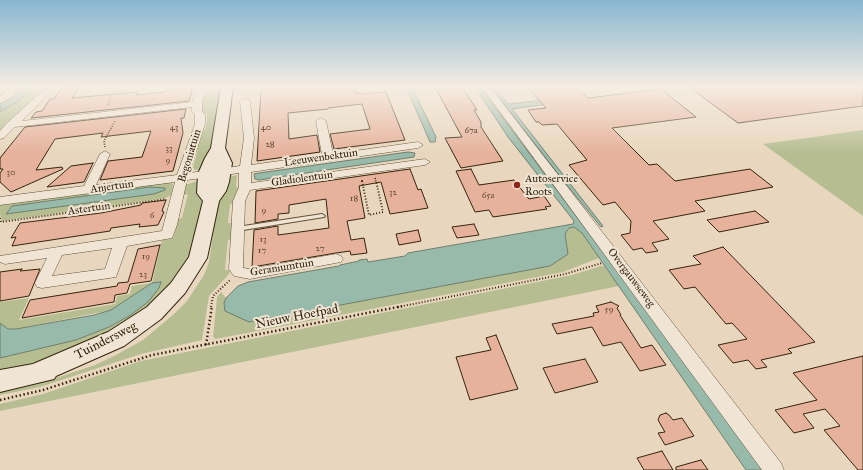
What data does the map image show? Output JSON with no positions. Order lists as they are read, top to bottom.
{
  "streets": {
    "main road": ["Tuindersweg"],
    "street": [
      "Begoniatuin",
      "Leeuwenbektuin",
      "Gladiolentuin",
      "Anjertuin",
      "Geraniumtuin",
      "Overgauwseweg"
    ],
    "path": ["Astertuin", "Nieuw Hoefpad"]
  },
  "crossings": [
    ["Begoniatuin", "Anjertuin"],
    ["Begoniatuin", "Astertuin"],
    ["Leeuwenbektuin", "Anjertuin"],
    ["Leeuwenbektuin", "Geraniumtuin"],
    ["Leeuwenbektuin", "Tuindersweg"],
    ["Gladiolentuin", "Geraniumtuin"],
    ["Anjertuin", "Tuindersweg"]
  ],
  "places": ["Autoservice Roots"],
  "house_numbers": [
    "43",
    "40",
    "67a",
    "28",
    "33",
    "9",
    "30",
    "32",
    "65a",
    "18",
    "9",
    "6",
    "13",
    "27",
    "17",
    "19",
    "23",
    "59"
  ]
}
